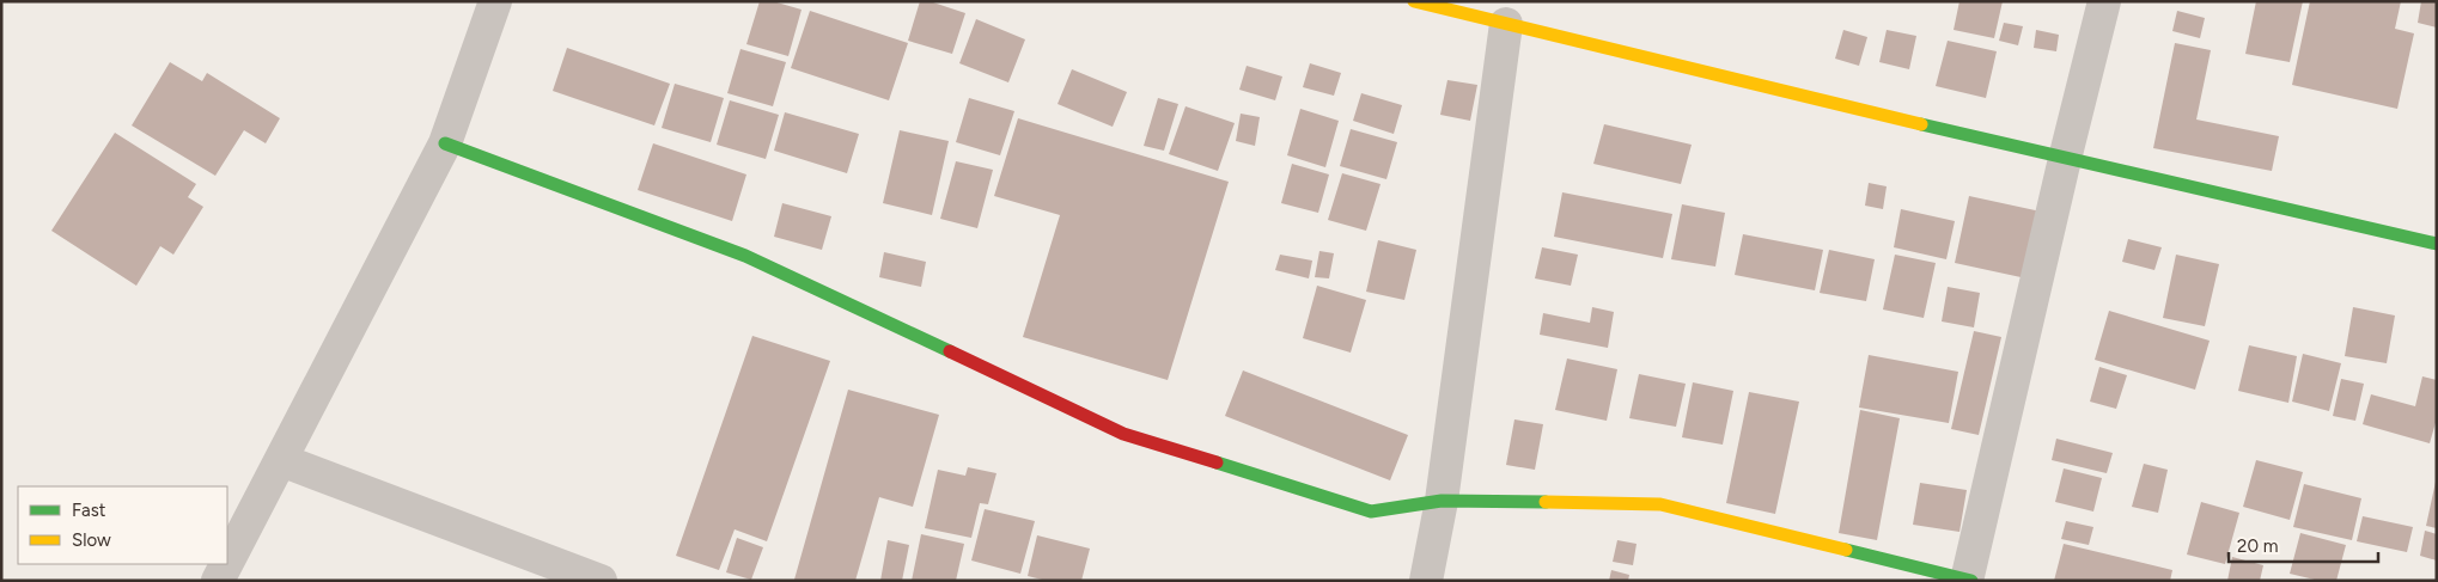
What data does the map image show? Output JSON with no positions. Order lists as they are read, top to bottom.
{
  "legend": ["Fast", "Slow"],
  "scale_bar": "20 m"
}
